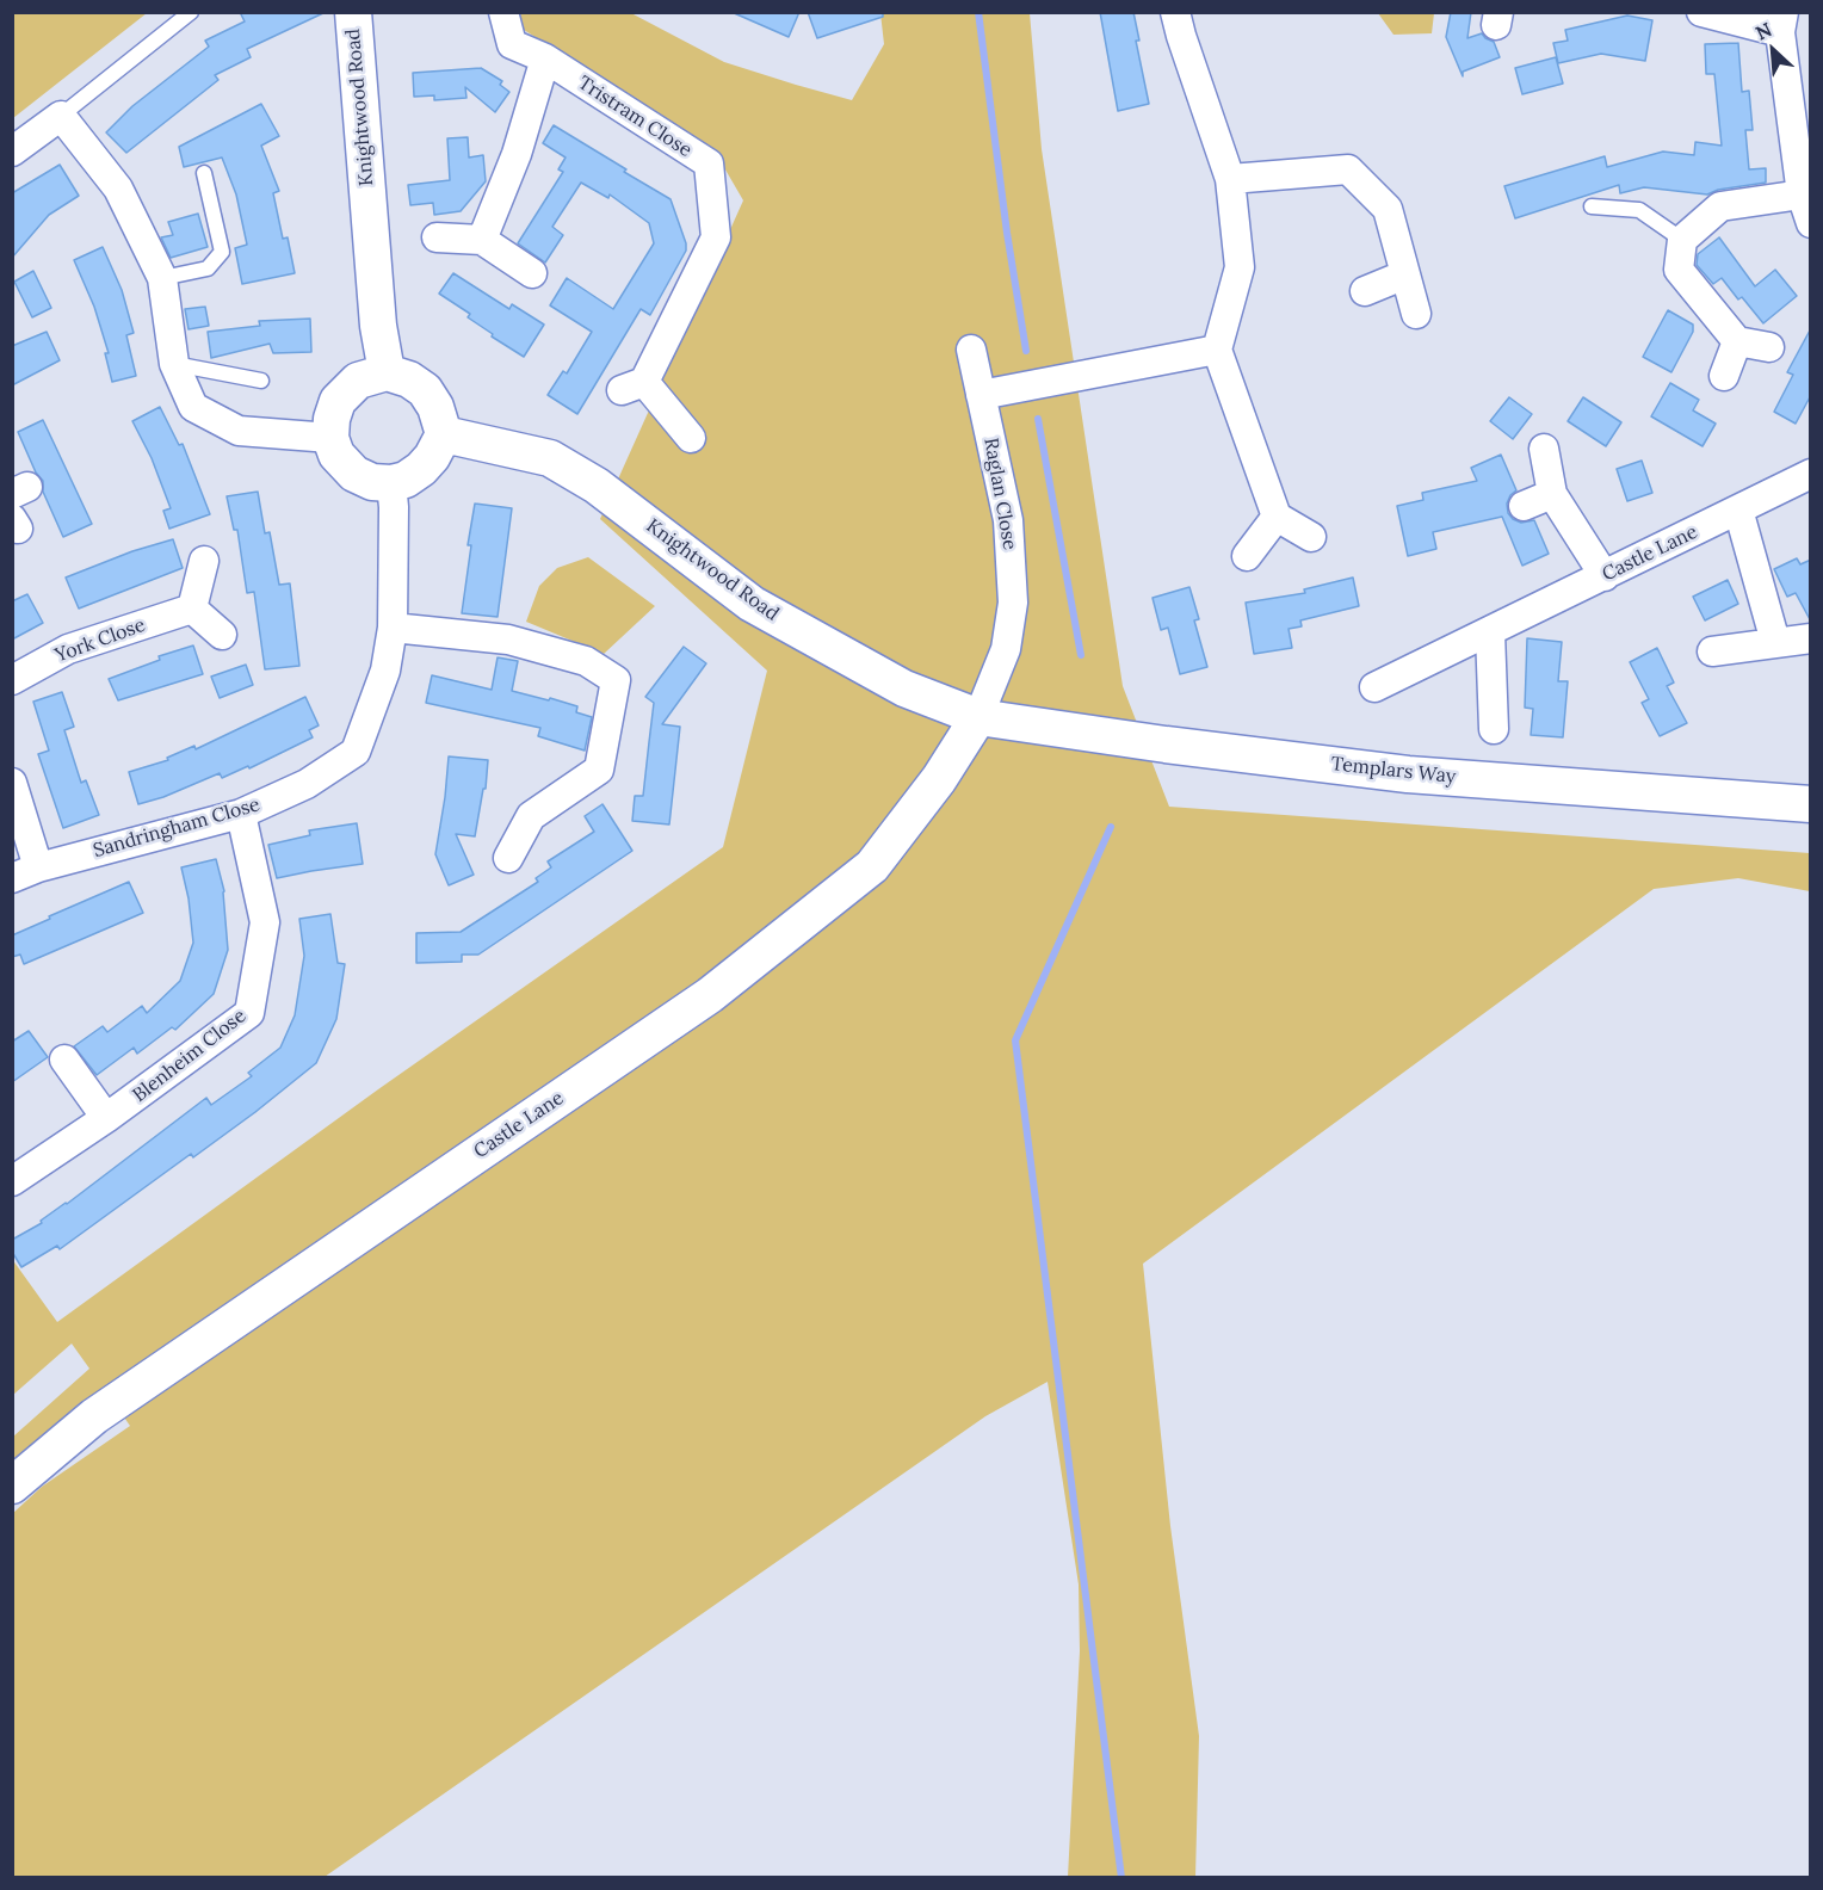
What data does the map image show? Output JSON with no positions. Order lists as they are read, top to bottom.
{
  "streets": {
    "street": [
      "Knightwood Road",
      "Tristram Close",
      "Raglan Close",
      "Castle Lane",
      "York Close",
      "Templars Way",
      "Sandringham Close",
      "Blenheim Close"
    ]
  },
  "crossings": [
    ["Knightwood Road", "Raglan Close"],
    ["Knightwood Road", "Castle Lane"],
    ["Knightwood Road", "Templars Way"],
    ["Knightwood Road", "Sandringham Close"],
    ["Raglan Close", "Castle Lane"],
    ["Raglan Close", "Templars Way"],
    ["Castle Lane", "Templars Way"],
    ["Sandringham Close", "Blenheim Close"]
  ],
  "north": "top left"
}
